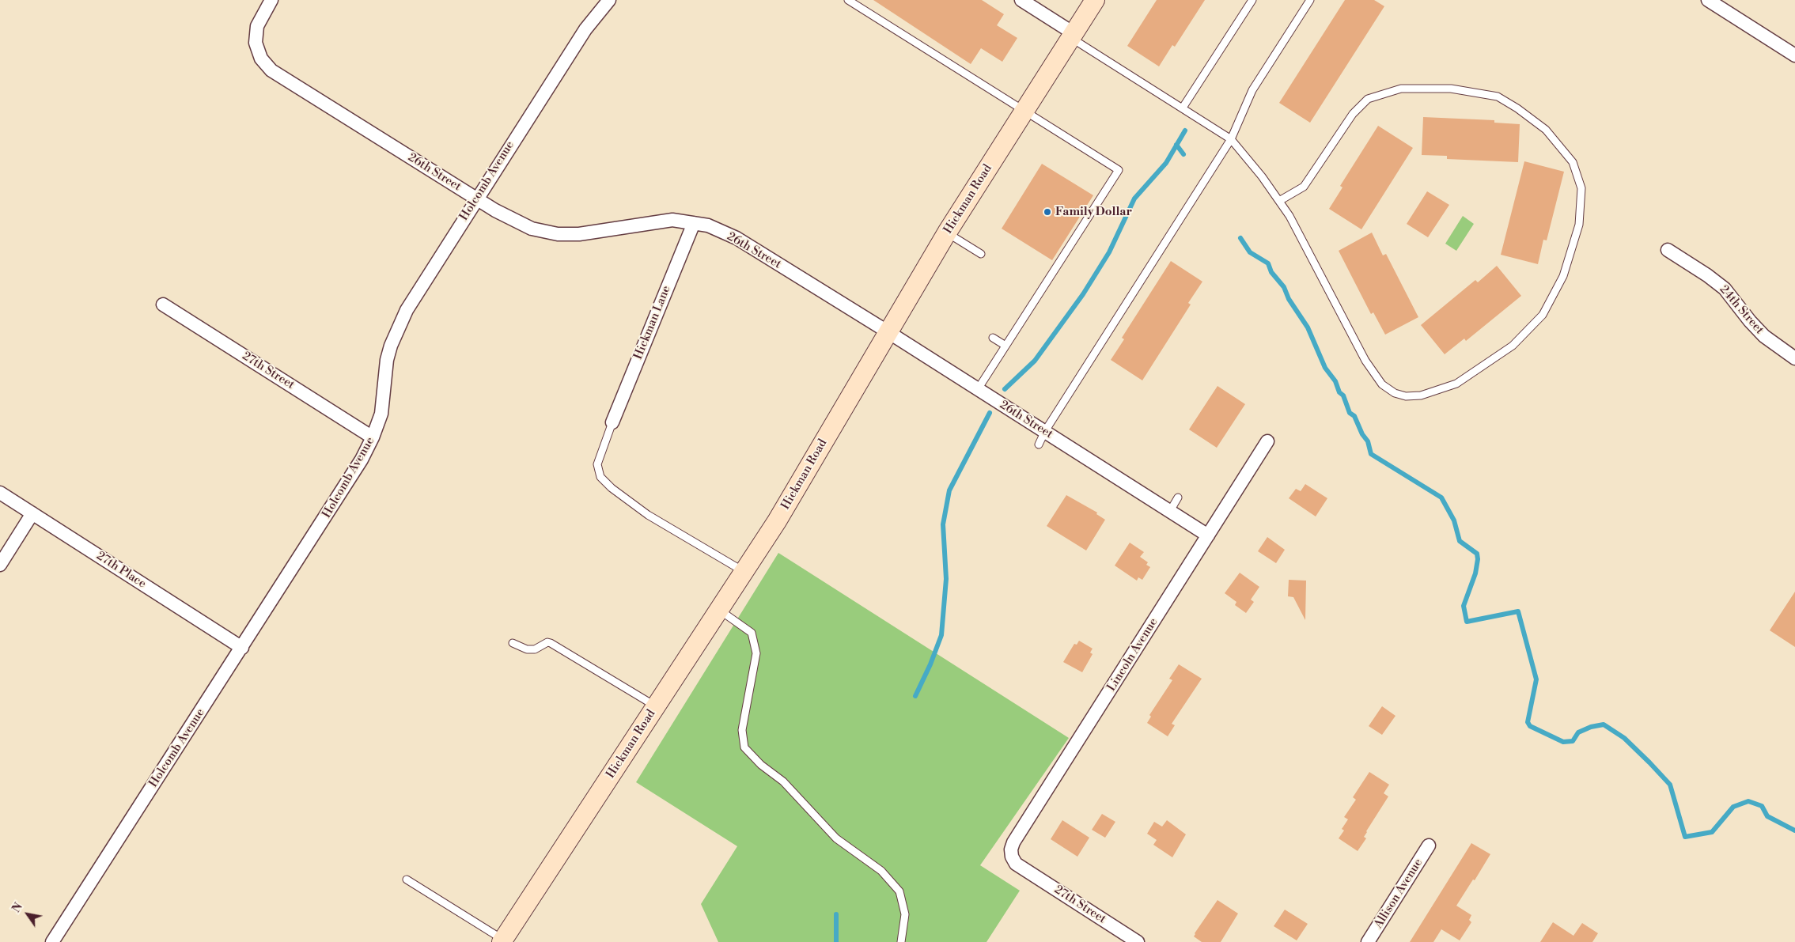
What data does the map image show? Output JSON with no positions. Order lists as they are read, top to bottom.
{
  "streets": {
    "main road": ["Hickman Road"],
    "street": [
      "26th Street",
      "Holcomb Avenue",
      "24th Street",
      "Hickman Lane",
      "27th Street",
      "27th Place",
      "Lincoln Avenue",
      "Allison Avenue"
    ]
  },
  "crossings": [
    ["26th Street", "Holcomb Avenue"],
    ["26th Street", "Hickman Road"],
    ["26th Street", "Hickman Lane"],
    ["26th Street", "Lincoln Avenue"],
    ["Holcomb Avenue", "27th Street"],
    ["Holcomb Avenue", "27th Place"],
    ["27th Street", "Lincoln Avenue"]
  ],
  "places": ["Family Dollar"],
  "north": "top left"
}
